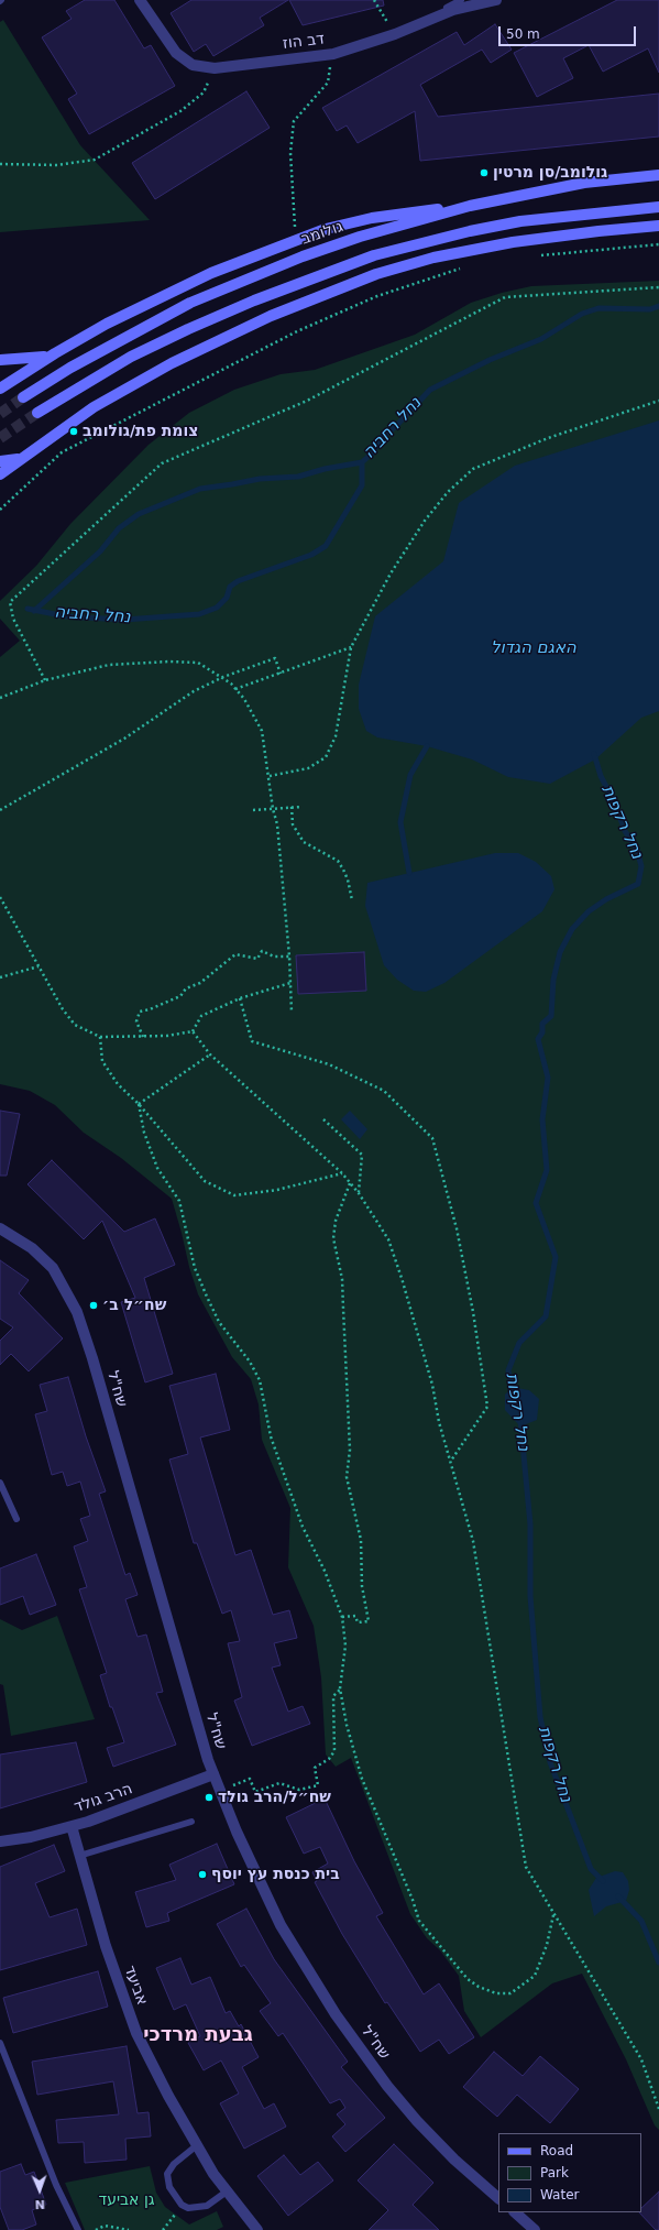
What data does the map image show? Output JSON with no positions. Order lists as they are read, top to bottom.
{
  "streets": {
    "main road": ["גולומב"],
    "street": [
      "דב הוז",
      "שח\"ל",
      "הרב גולד",
      "אביעד"
    ]
  },
  "crossings": [
    ["שח\"ל", "הרב גולד"],
    ["הרב גולד", "אביעד"]
  ],
  "districts": ["גבעת מרדכי"],
  "water": ["נחל רחביה", "האגם הגדול", "נחל רקפות"],
  "parks": ["גן אביעד"],
  "places": [
    "גולומב/סן מרטין",
    "צומת פת/גולומב",
    "שח״ל ב׳",
    "שח״ל/הרב גולד",
    "בית כנסת עץ יוסף"
  ],
  "legend": ["Road", "Park", "Water"],
  "scale_bar": "50 m",
  "north": "bottom"
}
